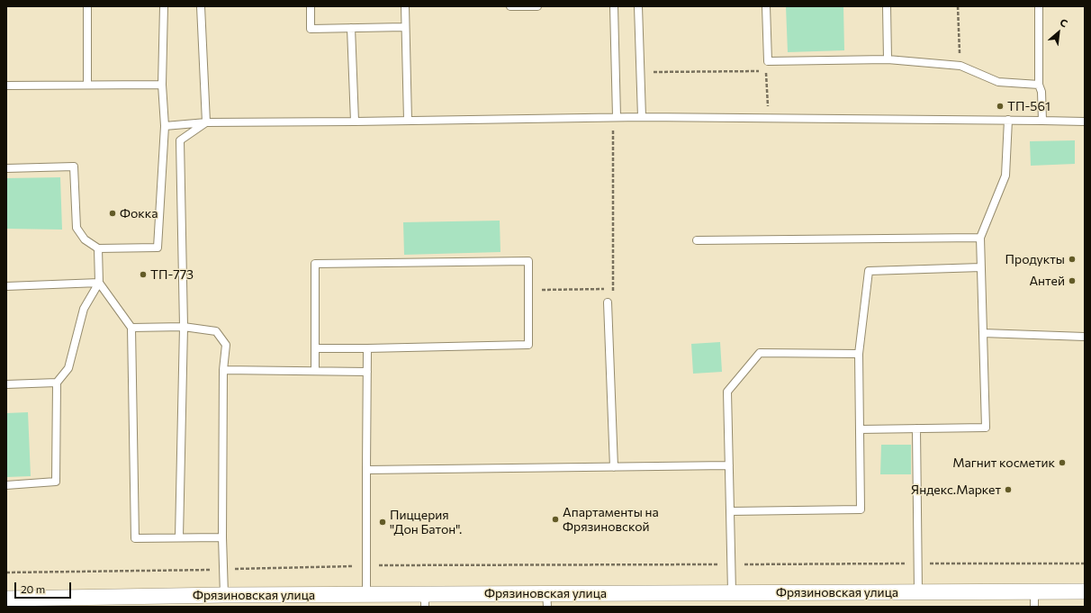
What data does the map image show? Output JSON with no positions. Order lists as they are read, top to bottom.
{
  "streets": {
    "street": ["Фрязиновская улица"]
  },
  "places": [
    "ТП-561",
    "Фокка",
    "Продукты",
    "ТП-773",
    "Антей",
    "Магнит косметик",
    "Яндекс.Маркет",
    "Апартаменты на Фрязиновской",
    "Пиццерия \"Дон Батон\"."
  ],
  "scale_bar": "20 m",
  "north": "top right"
}
